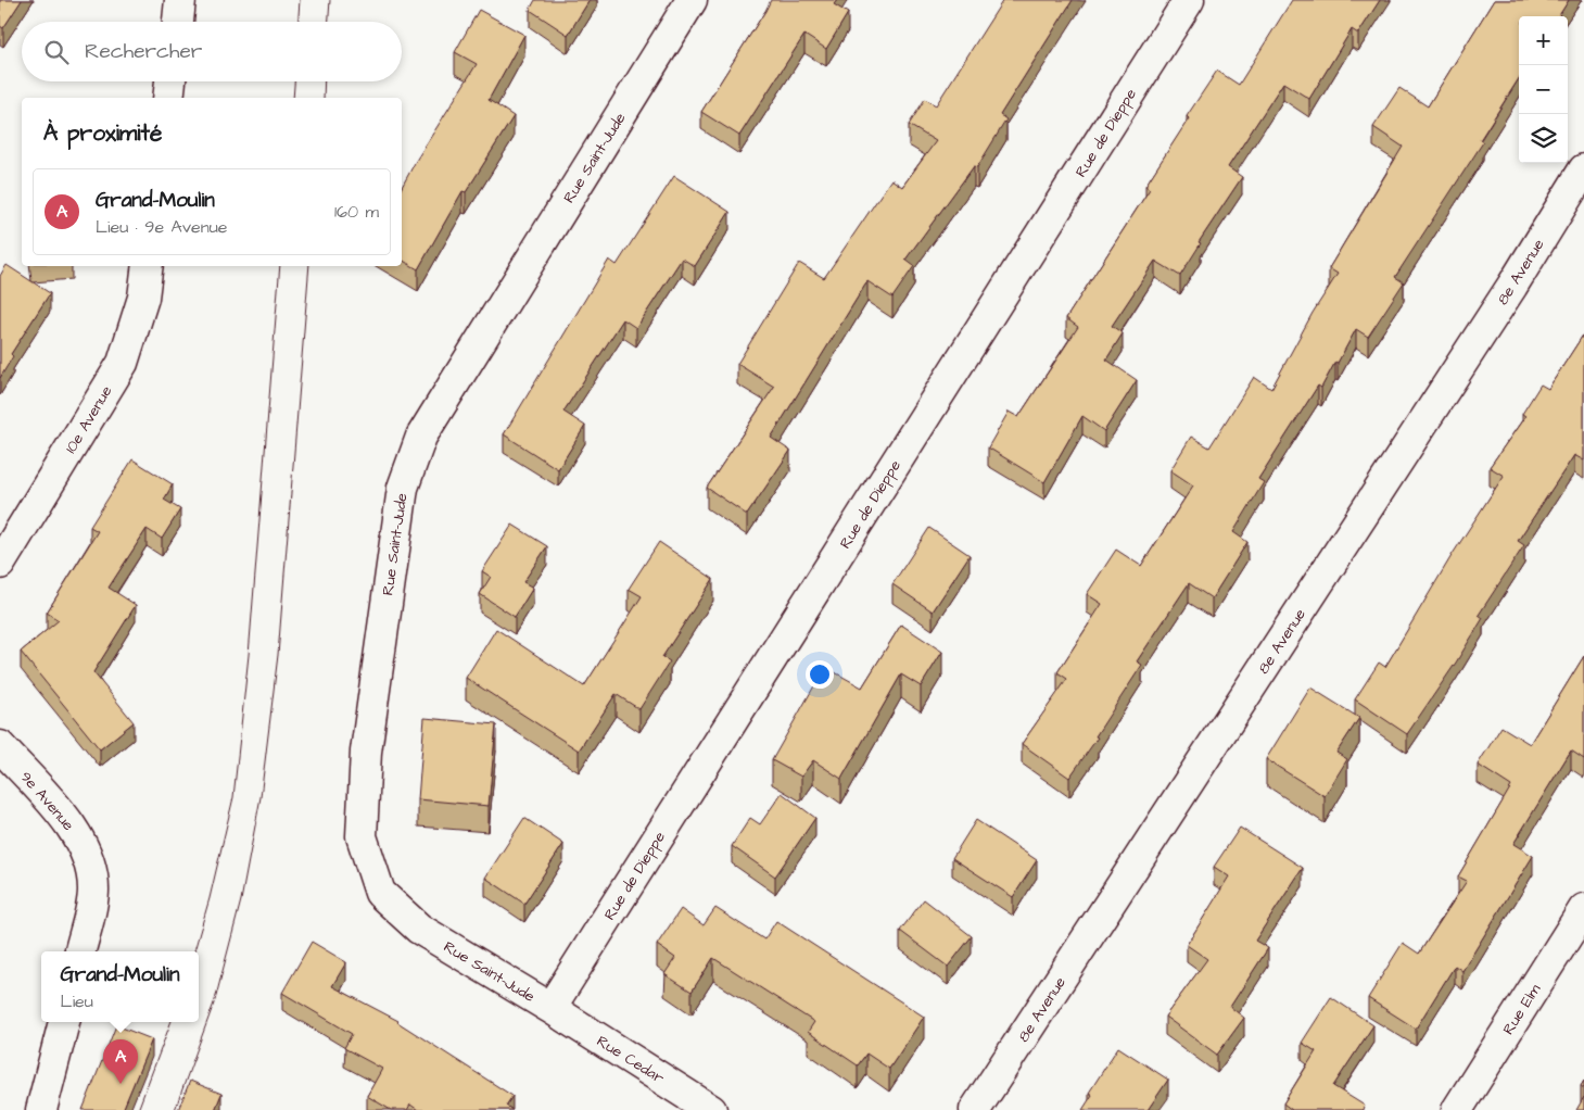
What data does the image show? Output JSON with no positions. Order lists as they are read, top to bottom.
{
  "streets": {
    "street": [
      "Rue de Dieppe",
      "Rue Saint-Jude",
      "8e Avenue",
      "10e Avenue",
      "9e Avenue",
      "Rue Elm",
      "Rue Cedar"
    ]
  },
  "crossings": [
    ["Rue de Dieppe", "Rue Saint-Jude"],
    ["Rue de Dieppe", "Rue Cedar"],
    ["Rue Saint-Jude", "Rue Cedar"]
  ],
  "page": {
    "map_buttons": ["+", "−"],
    "search": "Rechercher",
    "heading": "À proximité",
    "list": [
      {
        "mark": "A",
        "name": "Grand-Moulin",
        "note": "Lieu · 9e Avenue",
        "value": "160 m"
      }
    ],
    "popup": ["Grand-Moulin", "Lieu"],
    "pins": "A"
  }
}
